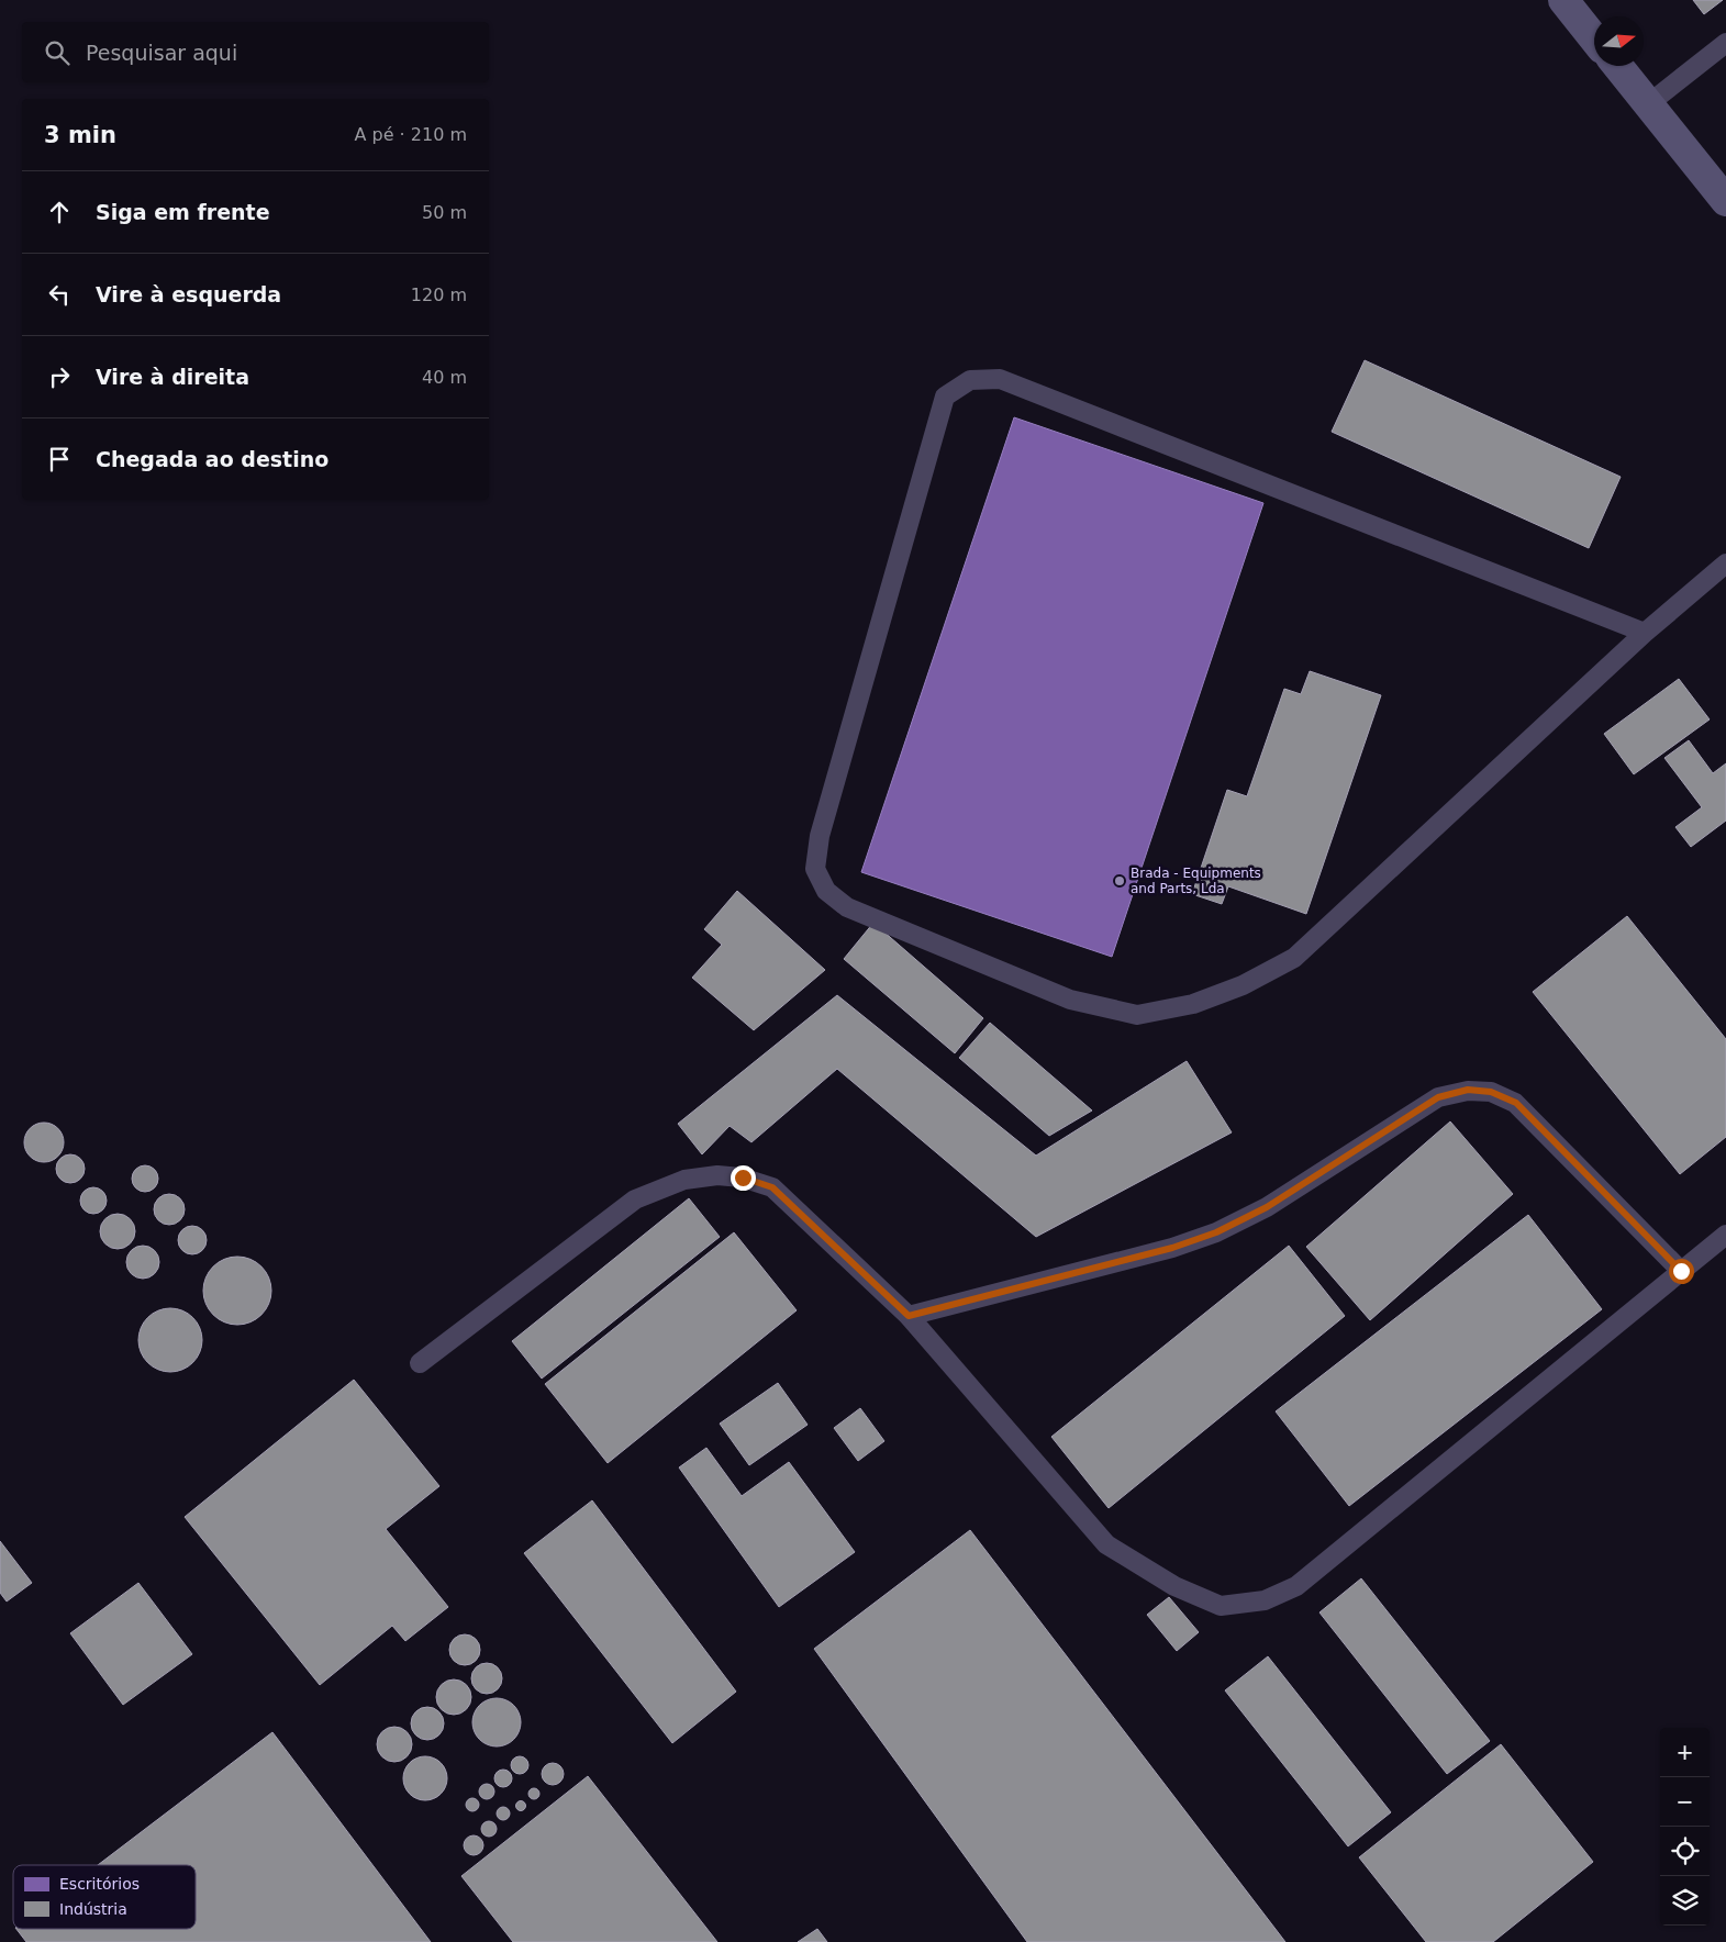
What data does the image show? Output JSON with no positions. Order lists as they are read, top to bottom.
{
  "places": ["Brada - Equipments and Parts, Lda"],
  "legend": ["Escritórios", "Indústria"],
  "north": "right",
  "page": {
    "search": "Pesquisar aqui",
    "heading": ["3 min", "A pé · 210 m"],
    "list": [
      ["Siga em frente", "50 m"],
      ["Vire à esquerda", "120 m"],
      ["Vire à direita", "40 m"],
      "Chegada ao destino"
    ],
    "map_buttons": ["+", "−"]
  }
}
